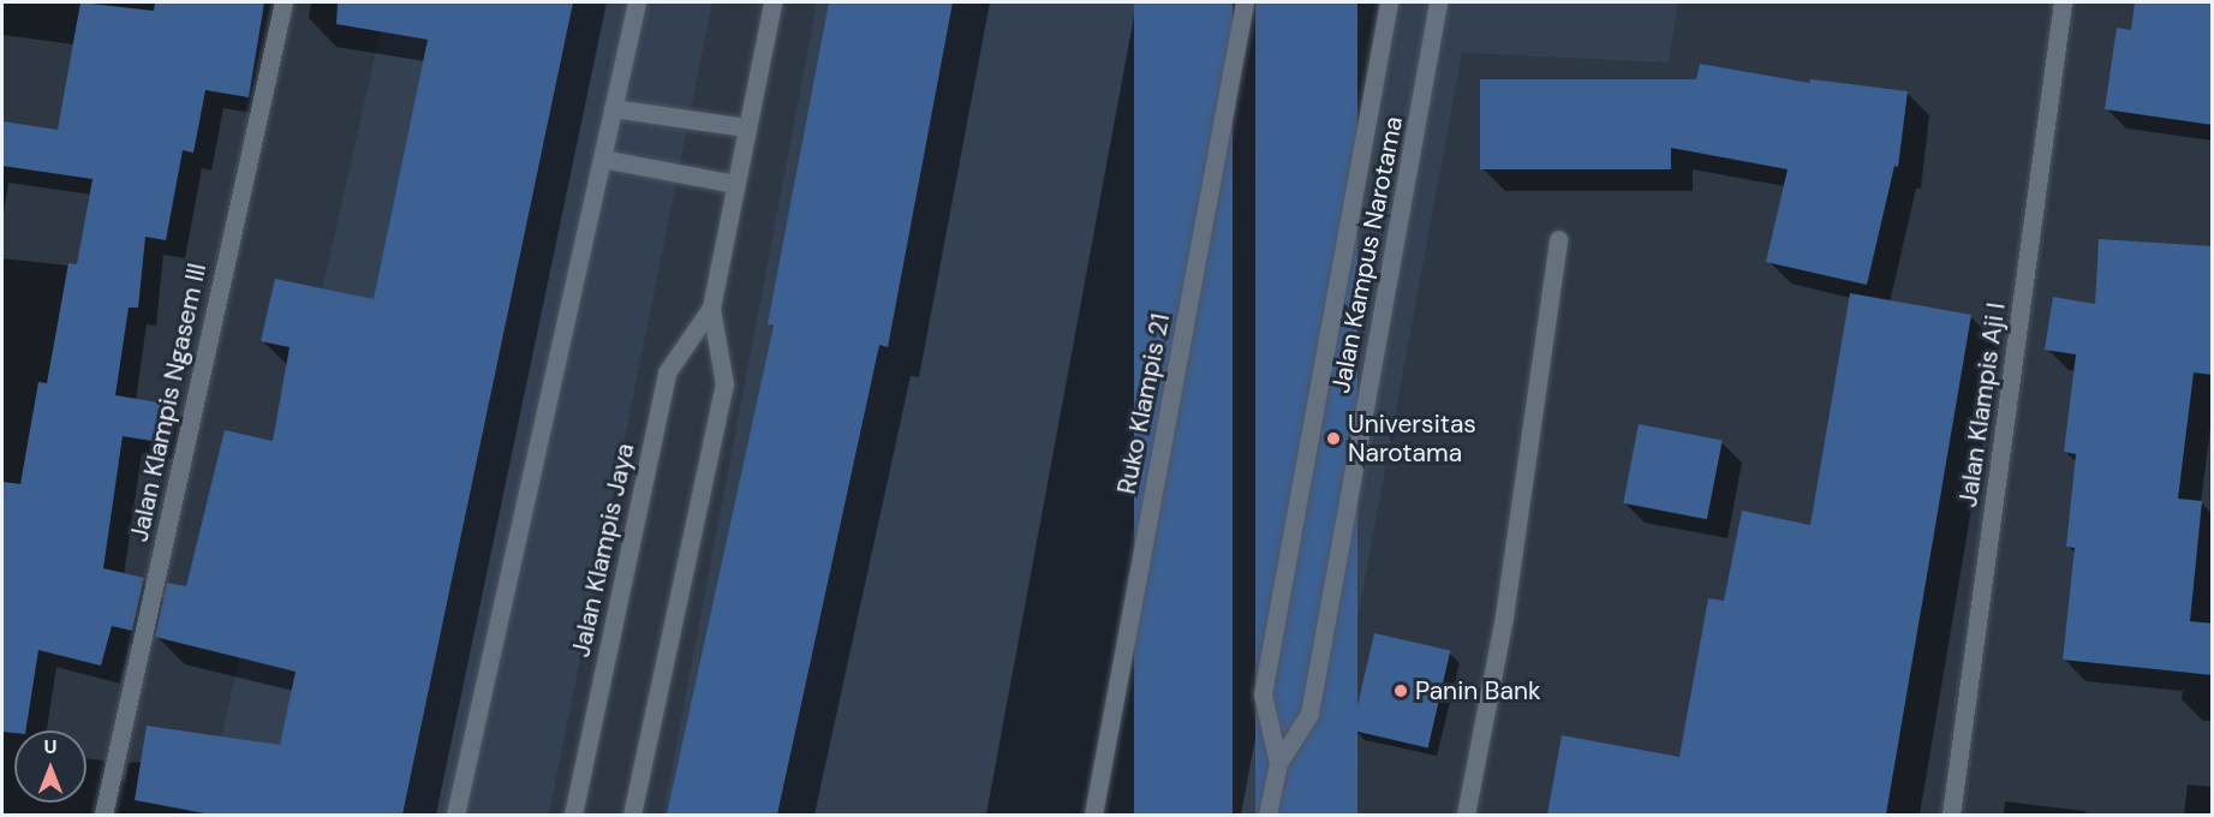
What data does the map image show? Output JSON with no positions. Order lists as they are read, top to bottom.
{
  "streets": {
    "street": [
      "Jalan Kampus Narotama",
      "Jalan Klampis Ngasem III",
      "Ruko Klampis 21",
      "Jalan Klampis Aji I",
      "Jalan Klampis Jaya"
    ]
  },
  "places": ["Universitas Narotama", "Panin Bank"],
  "north": "top"
}
